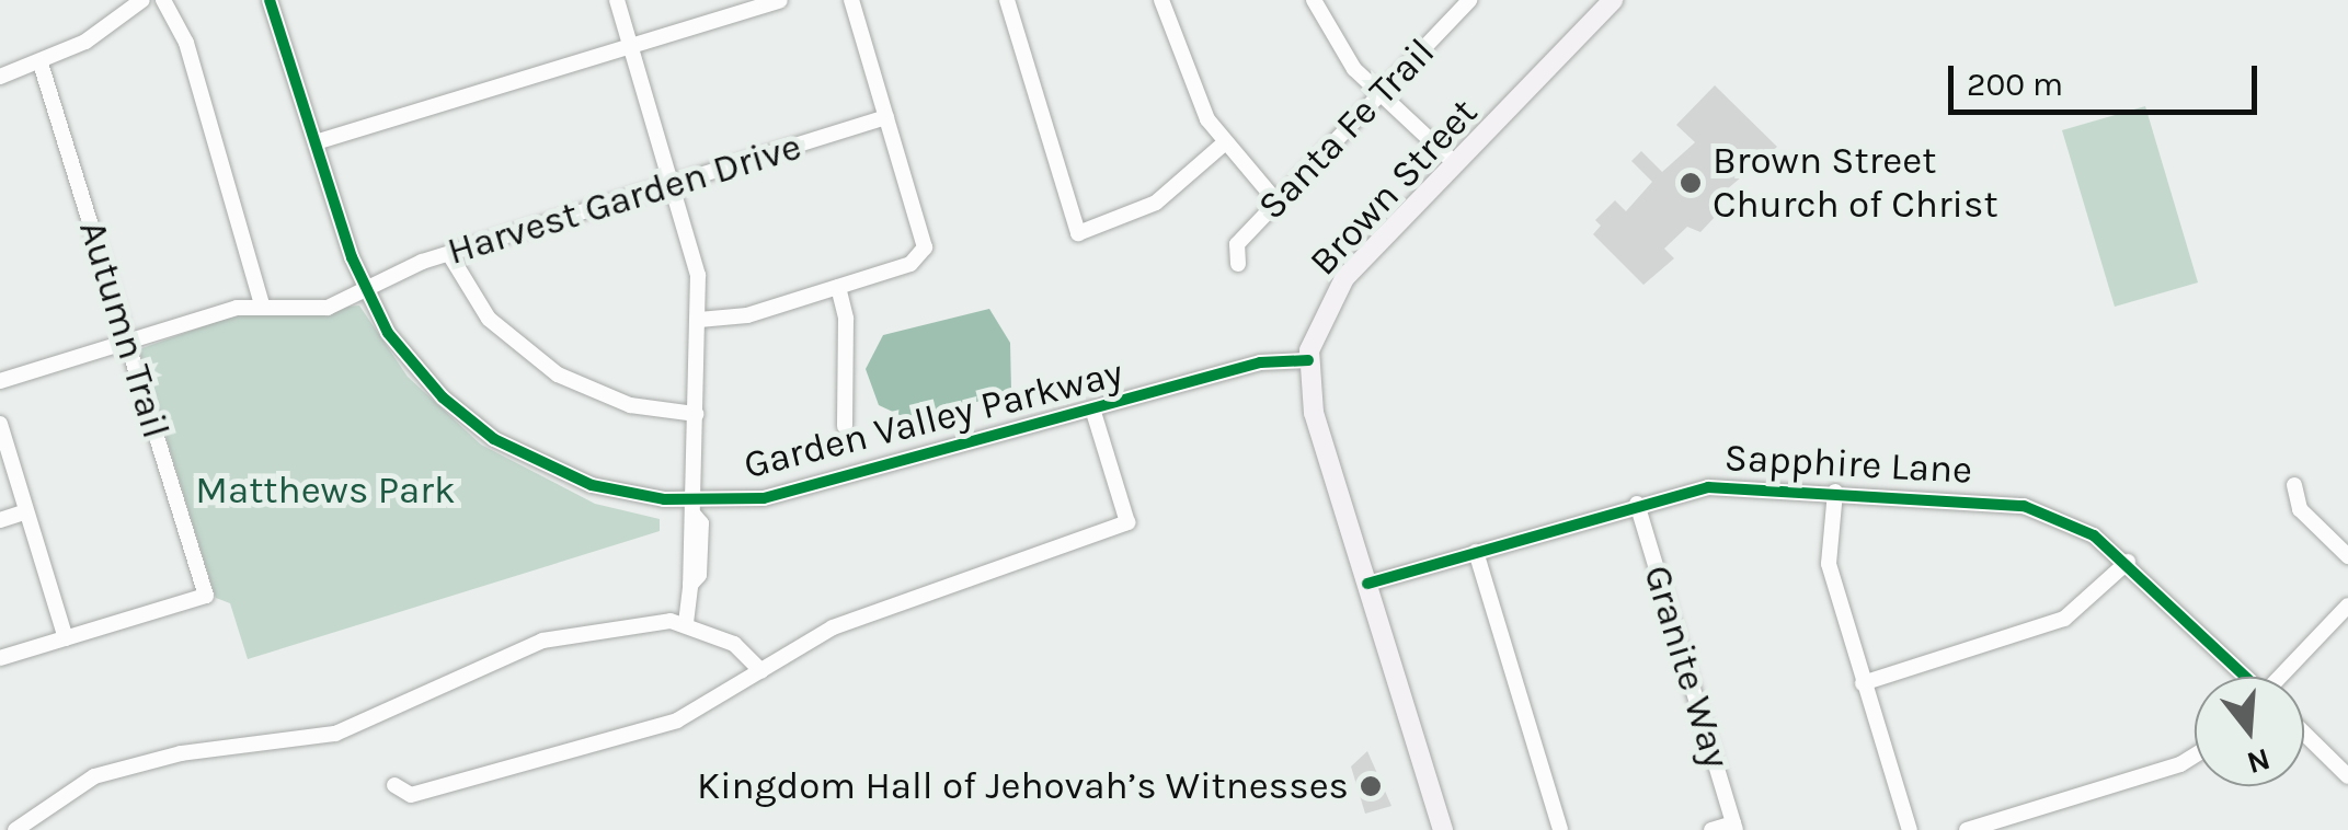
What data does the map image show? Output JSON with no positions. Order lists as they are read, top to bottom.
{
  "streets": {
    "main road": ["Brown Street"],
    "street": [
      "Santa Fe Trail",
      "Harvest Garden Drive",
      "Autumn Trail",
      "Garden Valley Parkway",
      "Sapphire Lane",
      "Granite Way"
    ]
  },
  "crossings": [
    ["Brown Street", "Garden Valley Parkway"],
    ["Brown Street", "Sapphire Lane"],
    ["Harvest Garden Drive", "Autumn Trail"],
    ["Harvest Garden Drive", "Garden Valley Parkway"],
    ["Sapphire Lane", "Granite Way"]
  ],
  "parks": ["Matthews Park"],
  "places": ["Brown Street Church of Christ", "Kingdom Hall of Jehovah’s Witnesses"],
  "scale_bar": "200 m",
  "north": "bottom"
}
